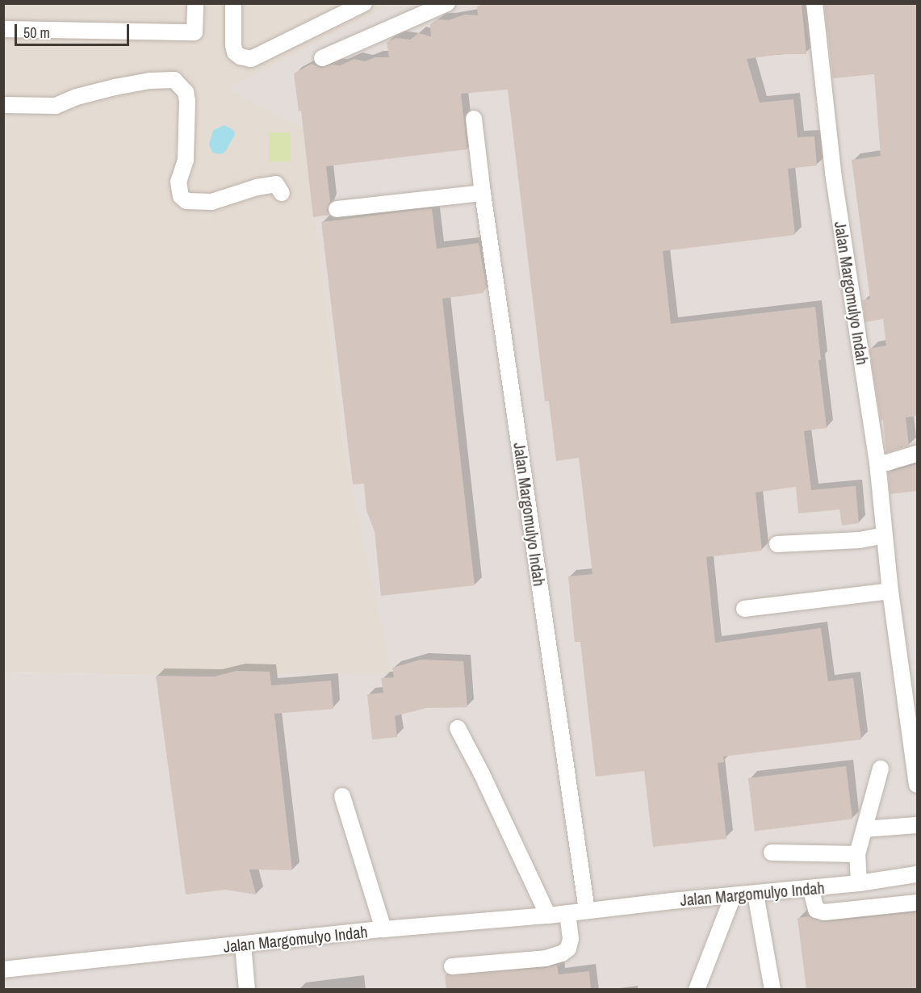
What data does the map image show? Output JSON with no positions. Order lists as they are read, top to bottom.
{
  "streets": {
    "street": ["Jalan Margomulyo Indah"]
  },
  "scale_bar": "50 m"
}
